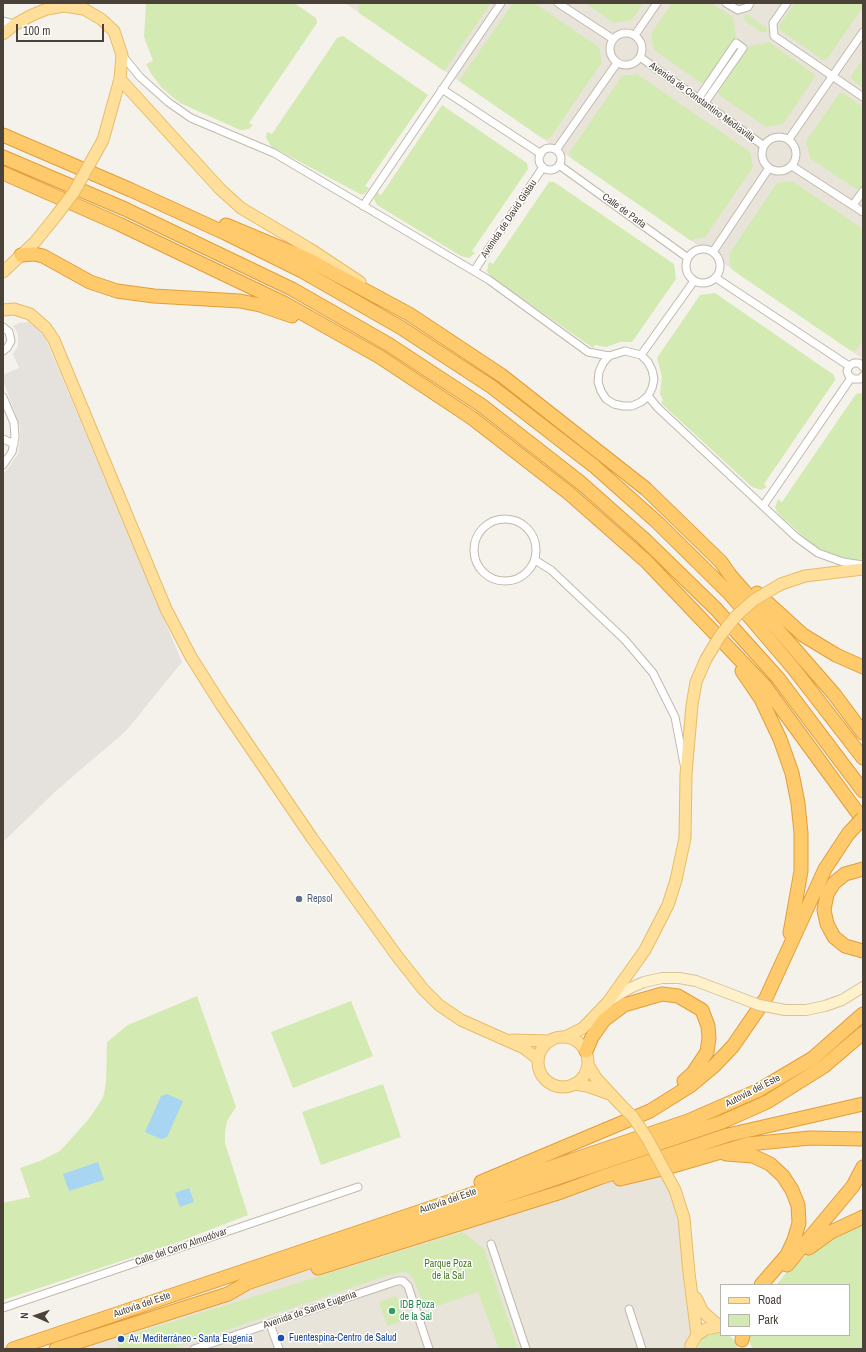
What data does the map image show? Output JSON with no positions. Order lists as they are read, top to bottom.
{
  "streets": {
    "highway": ["Autovía del Este"],
    "street": [
      "Avenida de Constantino Mediavilla",
      "Calle de Parla",
      "Avenida de David Gistau",
      "Calle del Cerro Almodóvar",
      "Avenida de Santa Eugenia"
    ]
  },
  "crossings": [
    ["Calle de Parla", "Avenida de David Gistau"]
  ],
  "parks": ["Parque Poza de la Sal"],
  "places": [
    "Repsol",
    "IDB Poza de la Sal",
    "Fuentespina-Centro de Salud",
    "Av. Mediterráneo - Santa Eugenia"
  ],
  "legend": ["Road", "Park"],
  "scale_bar": "100 m",
  "north": "left"
}
